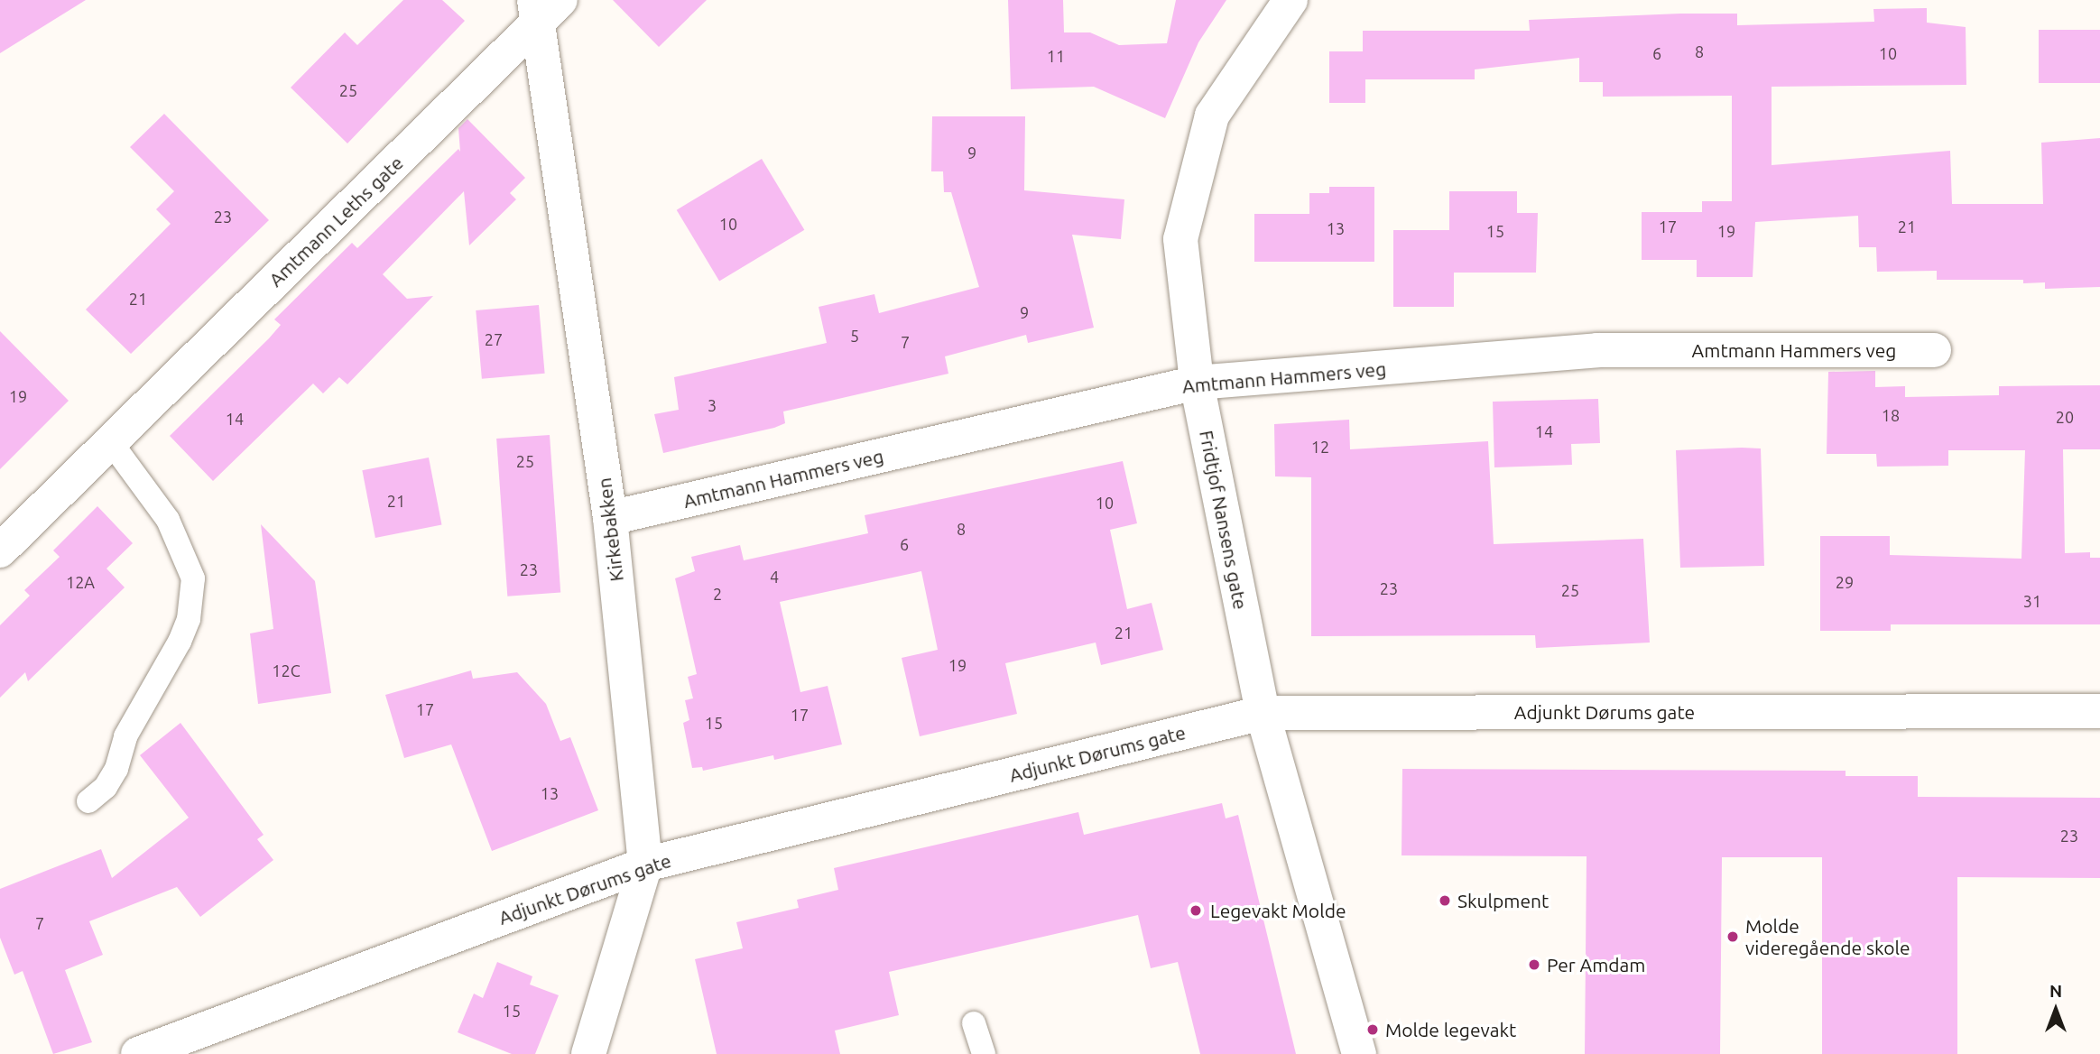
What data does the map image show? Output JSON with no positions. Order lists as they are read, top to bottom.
{
  "streets": {
    "street": [
      "Amtmann Leths gate",
      "Amtmann Hammers veg",
      "Fridtjof Nansens gate",
      "Kirkebakken",
      "Adjunkt Dørums gate"
    ]
  },
  "crossings": [
    ["Amtmann Leths gate", "Kirkebakken"],
    ["Amtmann Hammers veg", "Fridtjof Nansens gate"],
    ["Amtmann Hammers veg", "Kirkebakken"],
    ["Fridtjof Nansens gate", "Adjunkt Dørums gate"],
    ["Kirkebakken", "Adjunkt Dørums gate"]
  ],
  "places": [
    "Skulpment",
    "Legevakt Molde",
    "Molde videregående skole",
    "Per Amdam",
    "Molde legevakt"
  ],
  "house_numbers": [
    "8",
    "6",
    "10",
    "11",
    "25",
    "9",
    "23",
    "10",
    "17",
    "21",
    "13",
    "15",
    "19",
    "21",
    "9",
    "5",
    "27",
    "7",
    "19",
    "3",
    "18",
    "20",
    "14",
    "14",
    "12",
    "25",
    "21",
    "10",
    "8",
    "6",
    "23",
    "4",
    "12A",
    "29",
    "23",
    "25",
    "2",
    "31",
    "21",
    "19",
    "12C",
    "17",
    "17",
    "15",
    "13",
    "23",
    "7",
    "15"
  ],
  "north": "top"
}
